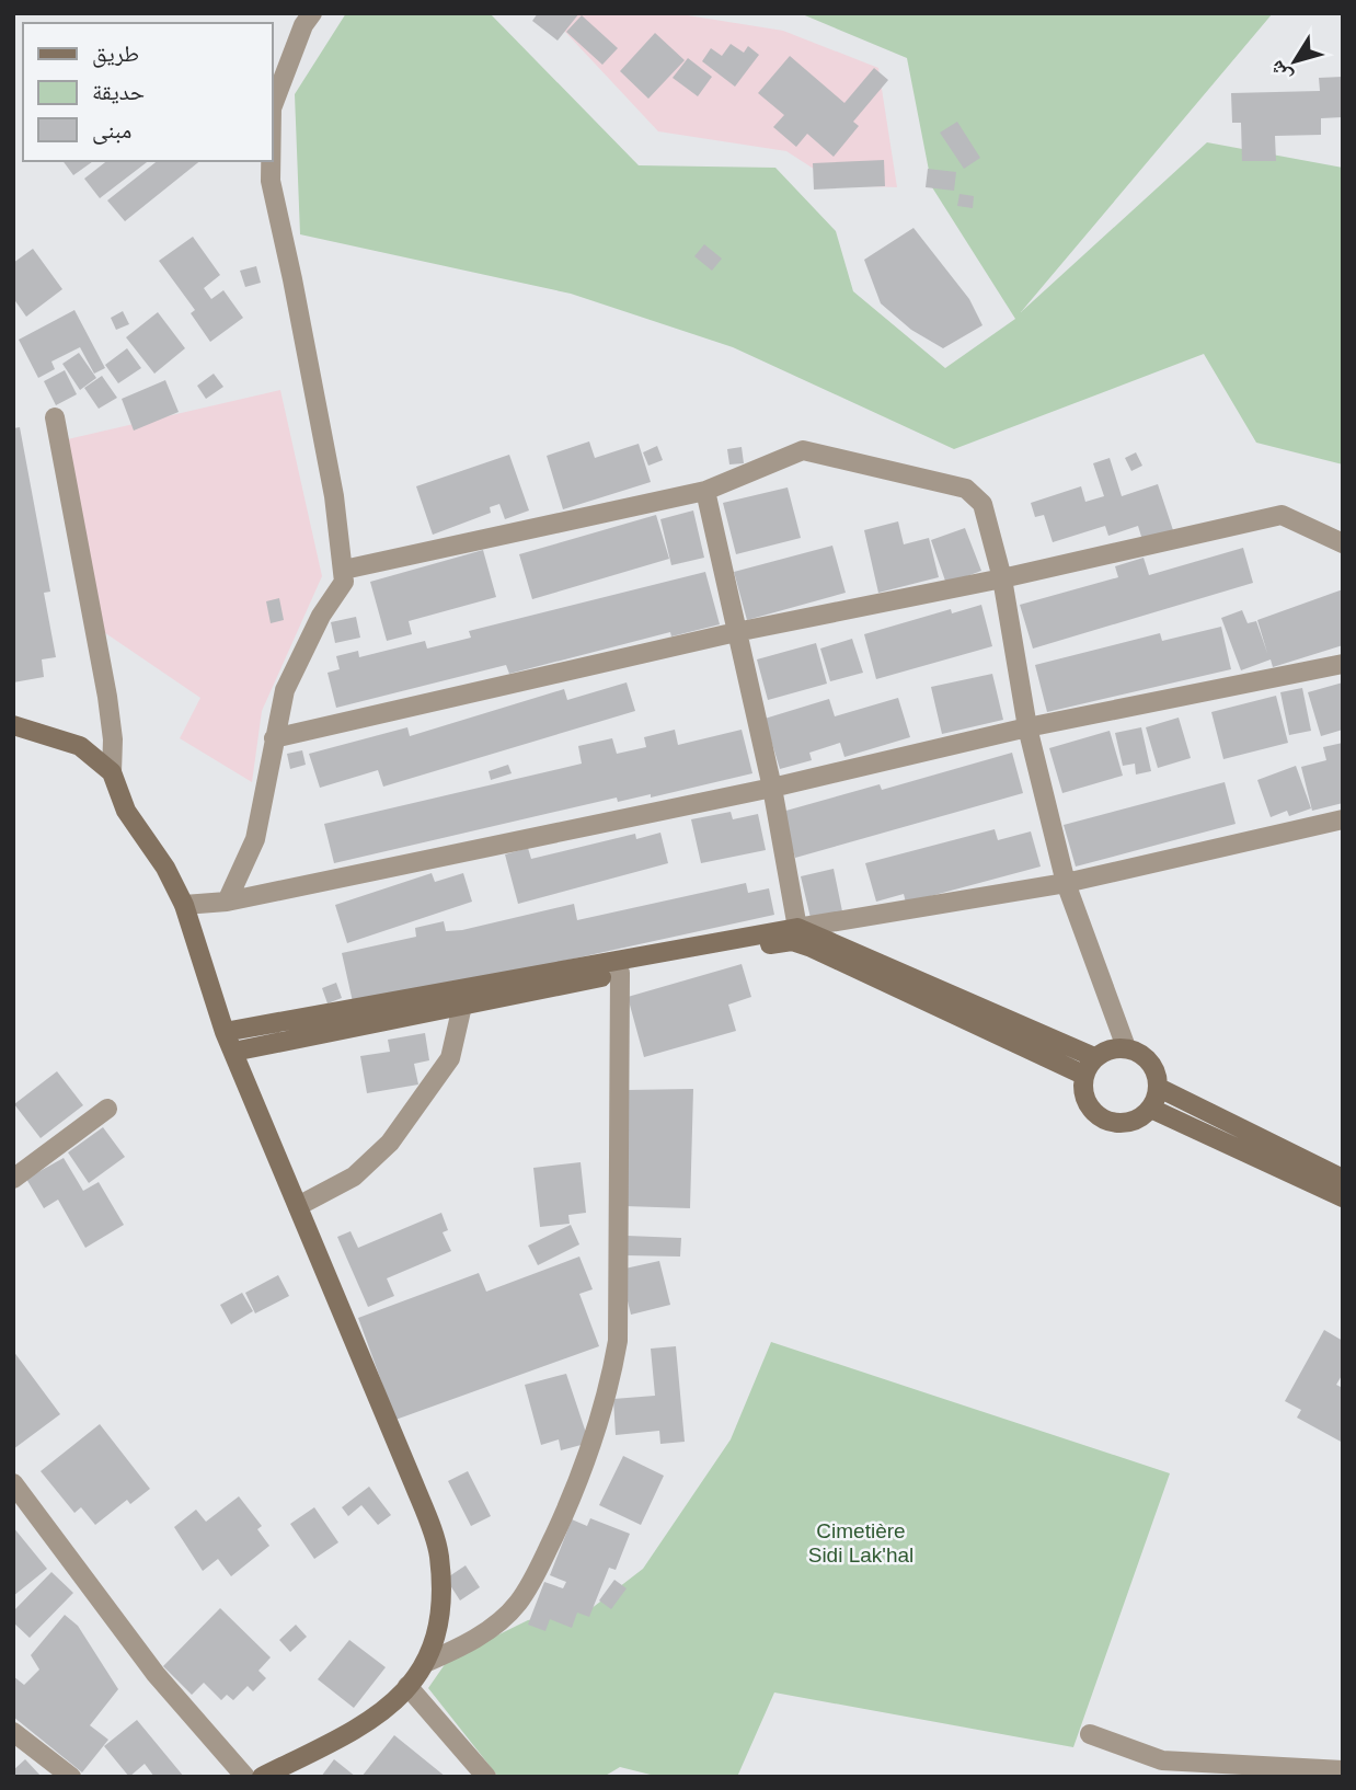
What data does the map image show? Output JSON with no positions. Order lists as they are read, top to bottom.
{
  "parks": ["Cimetière Sidi Lak'hal"],
  "legend": ["طريق", "حديقة", "مبنى"],
  "north": "bottom left"
}
